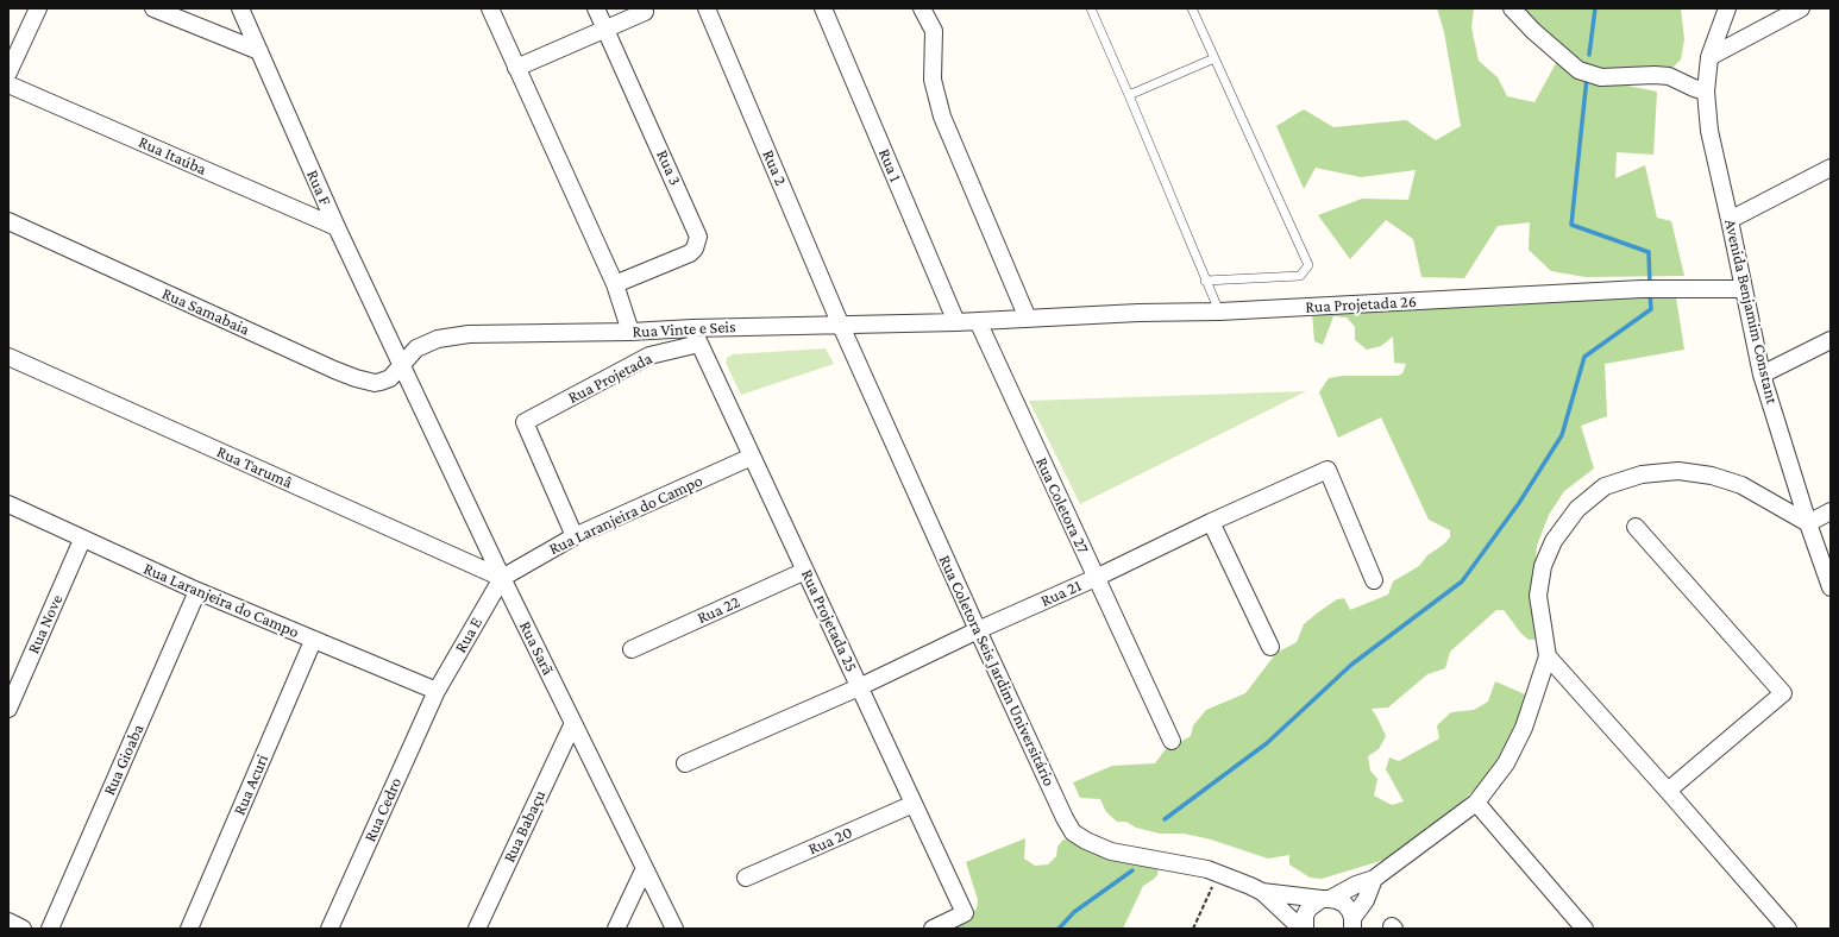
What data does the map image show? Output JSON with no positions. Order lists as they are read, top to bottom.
{
  "streets": {
    "street": [
      "Rua Itaúba",
      "Rua 1",
      "Rua 3",
      "Rua 2",
      "Rua F",
      "Rua Projetada 26",
      "Rua Samabaia",
      "Avenida Benjamim Constant",
      "Rua Vinte e Seis",
      "Rua Projetada",
      "Rua Tarumâ",
      "Rua Coletora 27",
      "Rua Laranjeira do Campo",
      "Rua 21",
      "Rua 22",
      "Rua Projetada 25",
      "Rua Nove",
      "Rua E",
      "Rua Sarã",
      "Rua Coletora Seis Jardim Universitário",
      "Rua Gioaba",
      "Rua Acuri",
      "Rua Cedro",
      "Rua Babaçu",
      "Rua 20"
    ]
  },
  "crossings": [
    ["Rua Itaúba", "Rua F"],
    ["Rua 1", "Rua Vinte e Seis"],
    ["Rua 2", "Rua Vinte e Seis"],
    ["Rua 2", "Rua Coletora Seis Jardim Universitário"],
    ["Rua F", "Rua Samabaia"],
    ["Rua F", "Rua Vinte e Seis"],
    ["Rua F", "Rua Sarã"],
    ["Rua Projetada 26", "Avenida Benjamim Constant"],
    ["Rua Projetada 26", "Rua Vinte e Seis"],
    ["Rua Projetada 26", "Rua Coletora 27"],
    ["Rua Samabaia", "Rua Vinte e Seis"],
    ["Rua Samabaia", "Rua Sarã"],
    ["Rua Vinte e Seis", "Rua Projetada"],
    ["Rua Vinte e Seis", "Rua Coletora 27"],
    ["Rua Vinte e Seis", "Rua Projetada 25"],
    ["Rua Vinte e Seis", "Rua Sarã"],
    ["Rua Vinte e Seis", "Rua Coletora Seis Jardim Universitário"],
    ["Rua Projetada", "Rua Laranjeira do Campo"],
    ["Rua Projetada", "Rua Projetada 25"],
    ["Rua Tarumâ", "Rua Laranjeira do Campo"],
    ["Rua Tarumâ", "Rua E"],
    ["Rua Tarumâ", "Rua Sarã"],
    ["Rua Coletora 27", "Rua 21"],
    ["Rua Laranjeira do Campo", "Rua Projetada 25"],
    ["Rua Laranjeira do Campo", "Rua Nove"],
    ["Rua Laranjeira do Campo", "Rua E"],
    ["Rua Laranjeira do Campo", "Rua Sarã"],
    ["Rua Laranjeira do Campo", "Rua Gioaba"],
    ["Rua Laranjeira do Campo", "Rua Acuri"],
    ["Rua Laranjeira do Campo", "Rua Cedro"],
    ["Rua 21", "Rua Projetada 25"],
    ["Rua 21", "Rua Coletora Seis Jardim Universitário"],
    ["Rua 22", "Rua Projetada 25"],
    ["Rua Projetada 25", "Rua 20"],
    ["Rua E", "Rua Sarã"],
    ["Rua E", "Rua Cedro"],
    ["Rua Sarã", "Rua Babaçu"]
  ]
}
